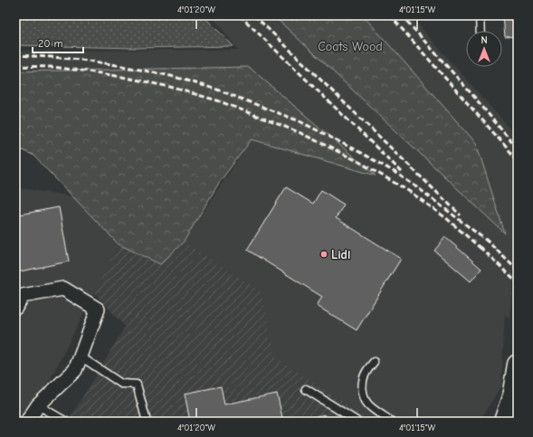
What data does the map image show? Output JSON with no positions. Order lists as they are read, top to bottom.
{
  "parks": ["Coats Wood"],
  "places": ["Lidl"],
  "scale_bar": "20 m",
  "north": "top",
  "coordinates": ["4°01'20\"W", "4°01'15\"W"]
}
